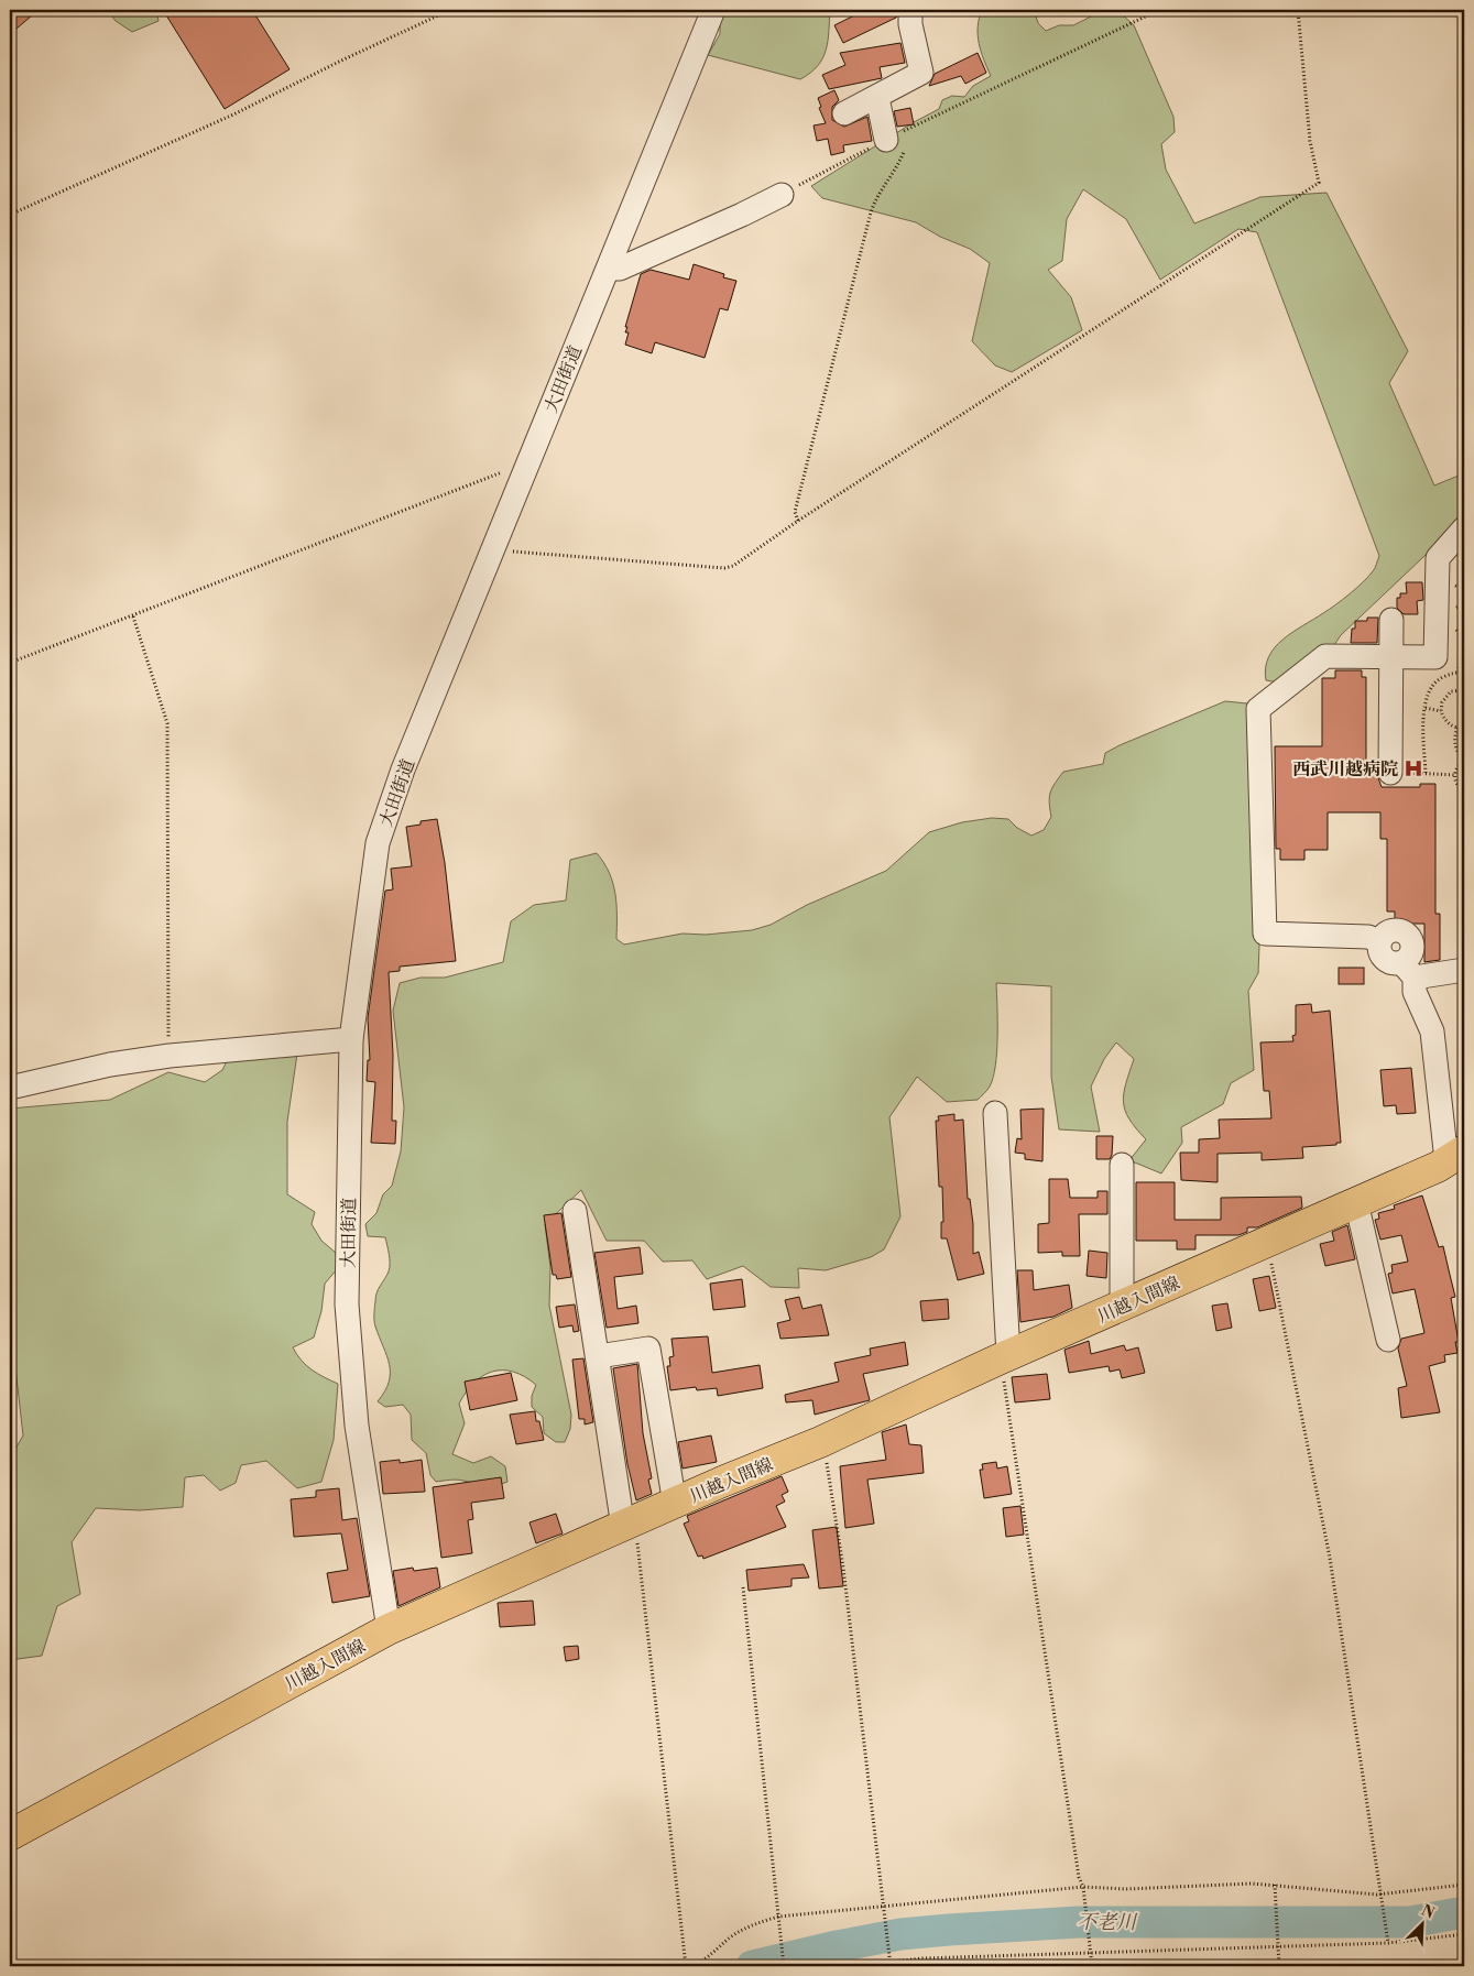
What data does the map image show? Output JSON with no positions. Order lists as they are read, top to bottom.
{
  "streets": {
    "main road": ["川越入間線"],
    "street": ["大田街道"]
  },
  "crossings": [
    ["大田街道", "川越入間線"]
  ],
  "water": ["不老川"],
  "places": {
    "hospital": ["西武川越病院"]
  },
  "north": "top right"
}
